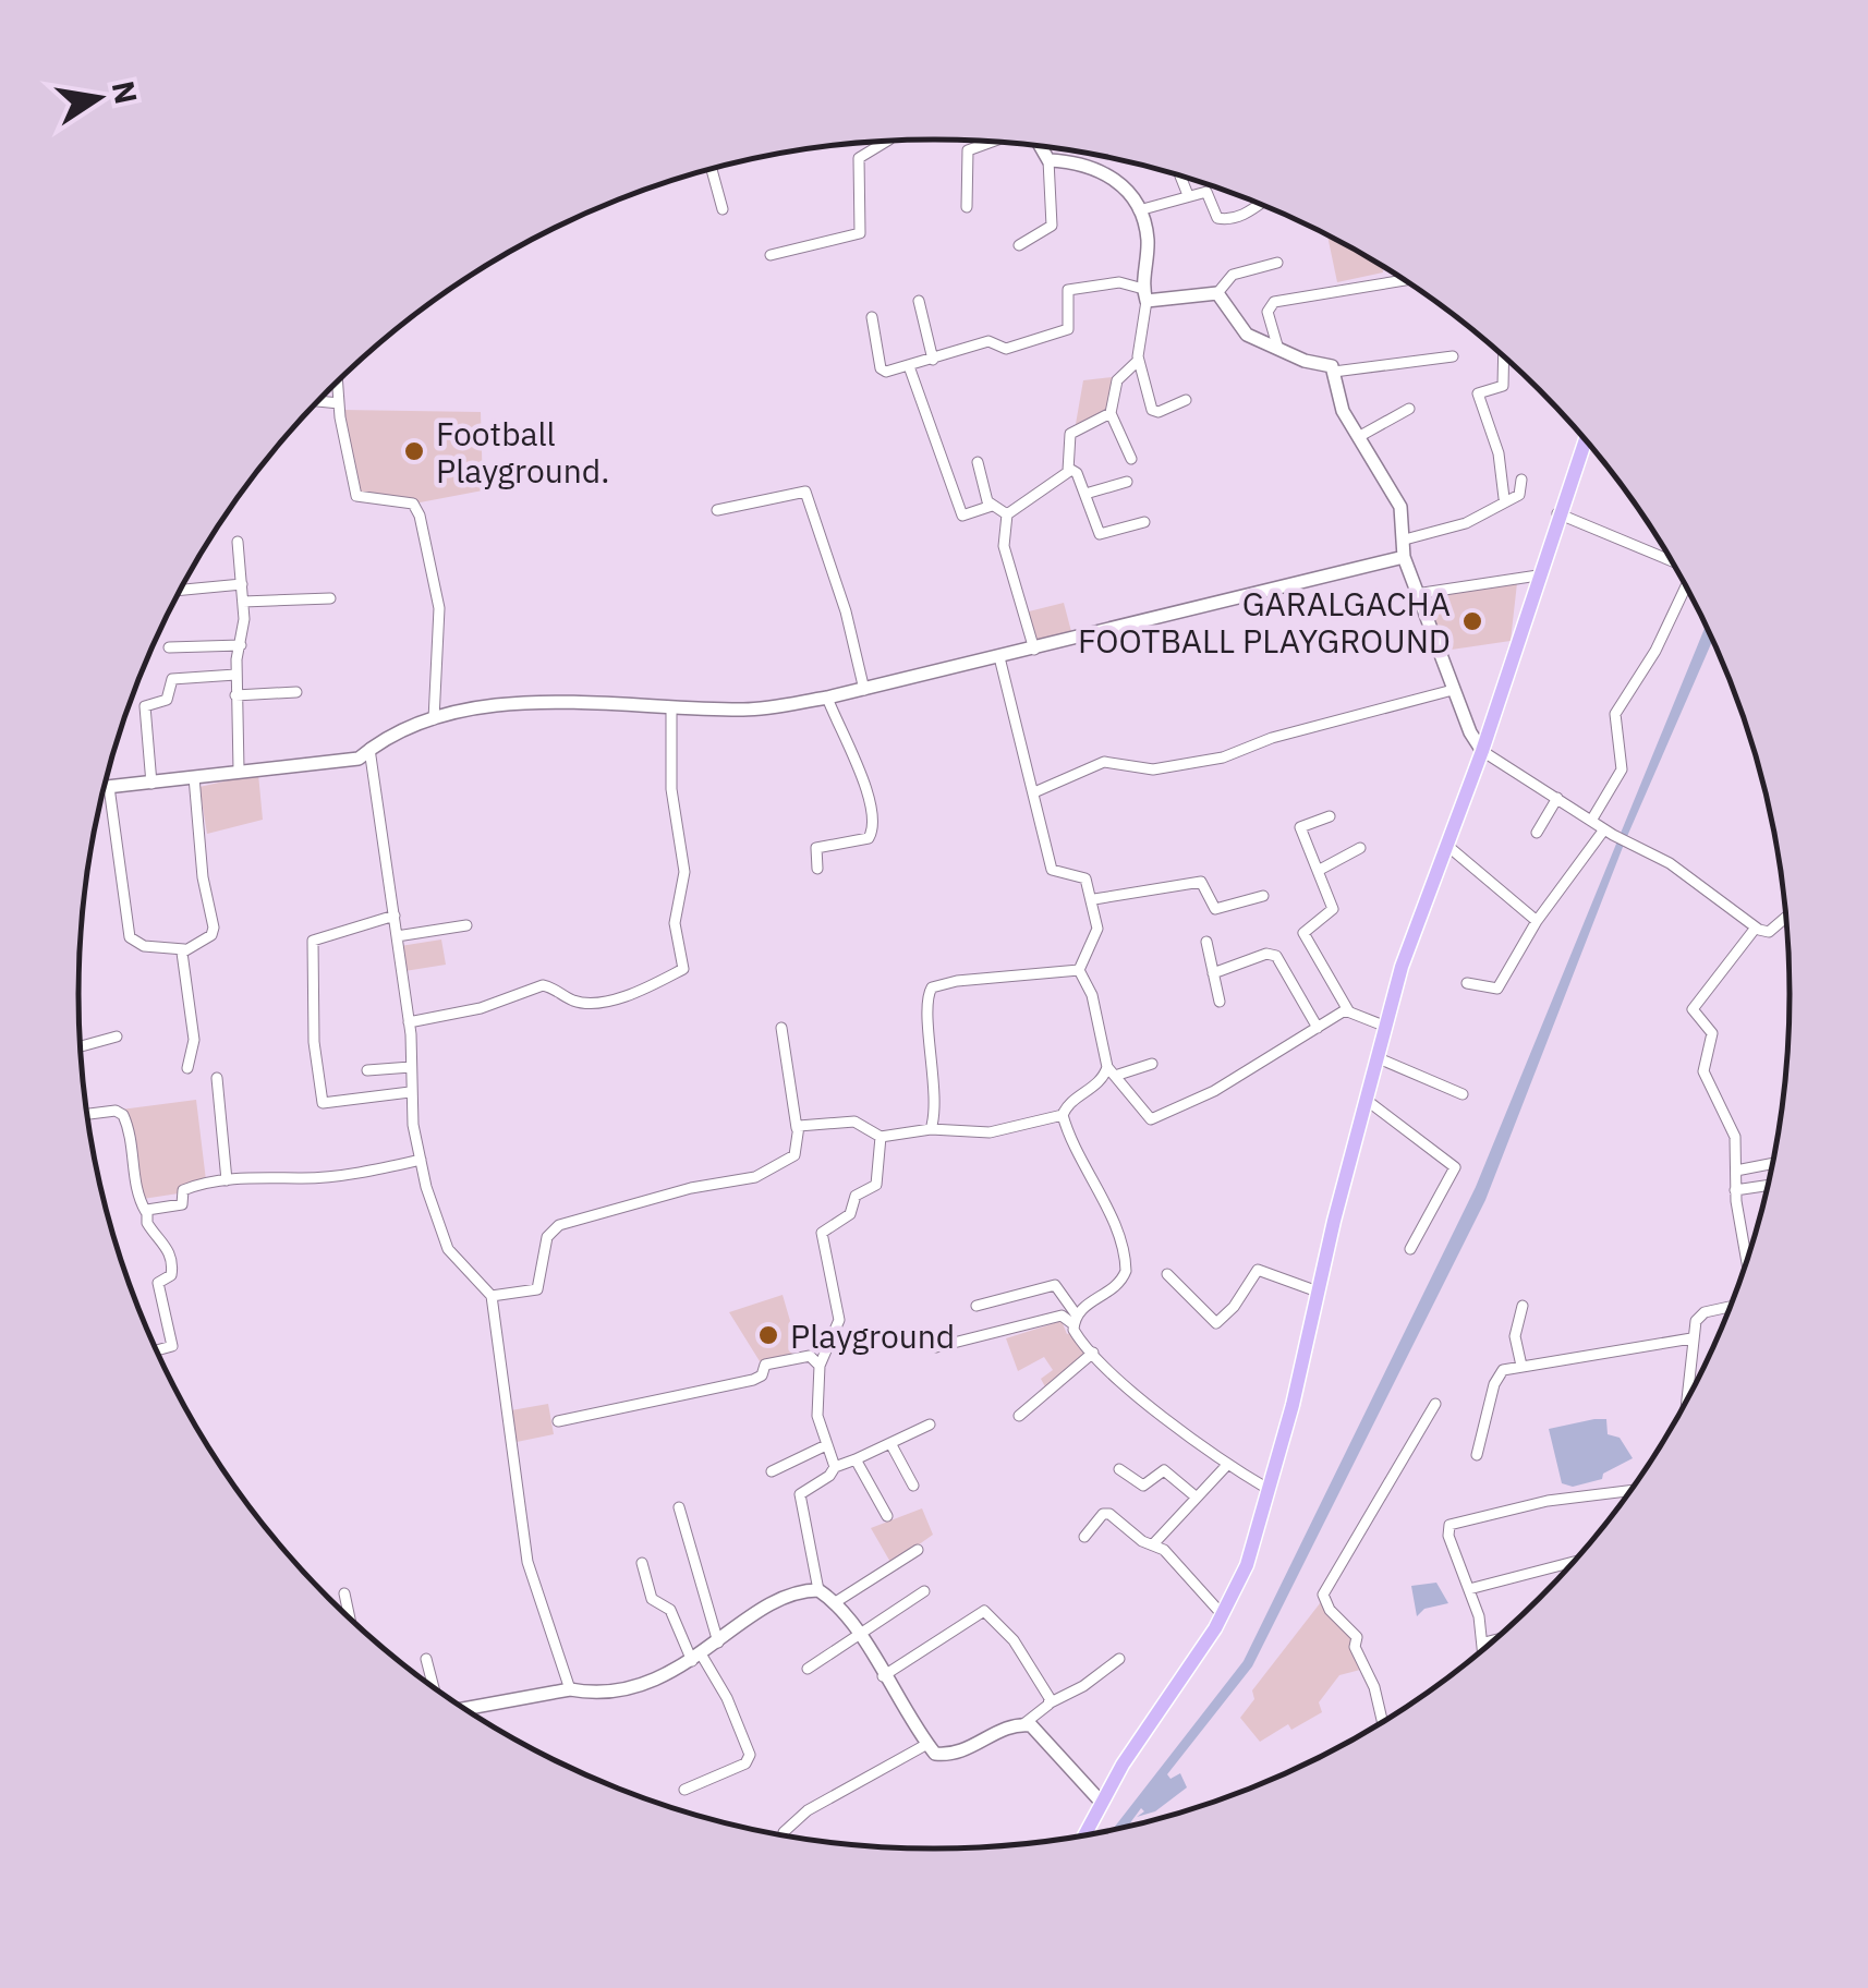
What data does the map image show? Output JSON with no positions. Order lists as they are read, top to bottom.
{
  "places": ["Football Playground.", "GARALGACHA FOOTBALL PLAYGROUND", "Playground"],
  "north": "right"
}
